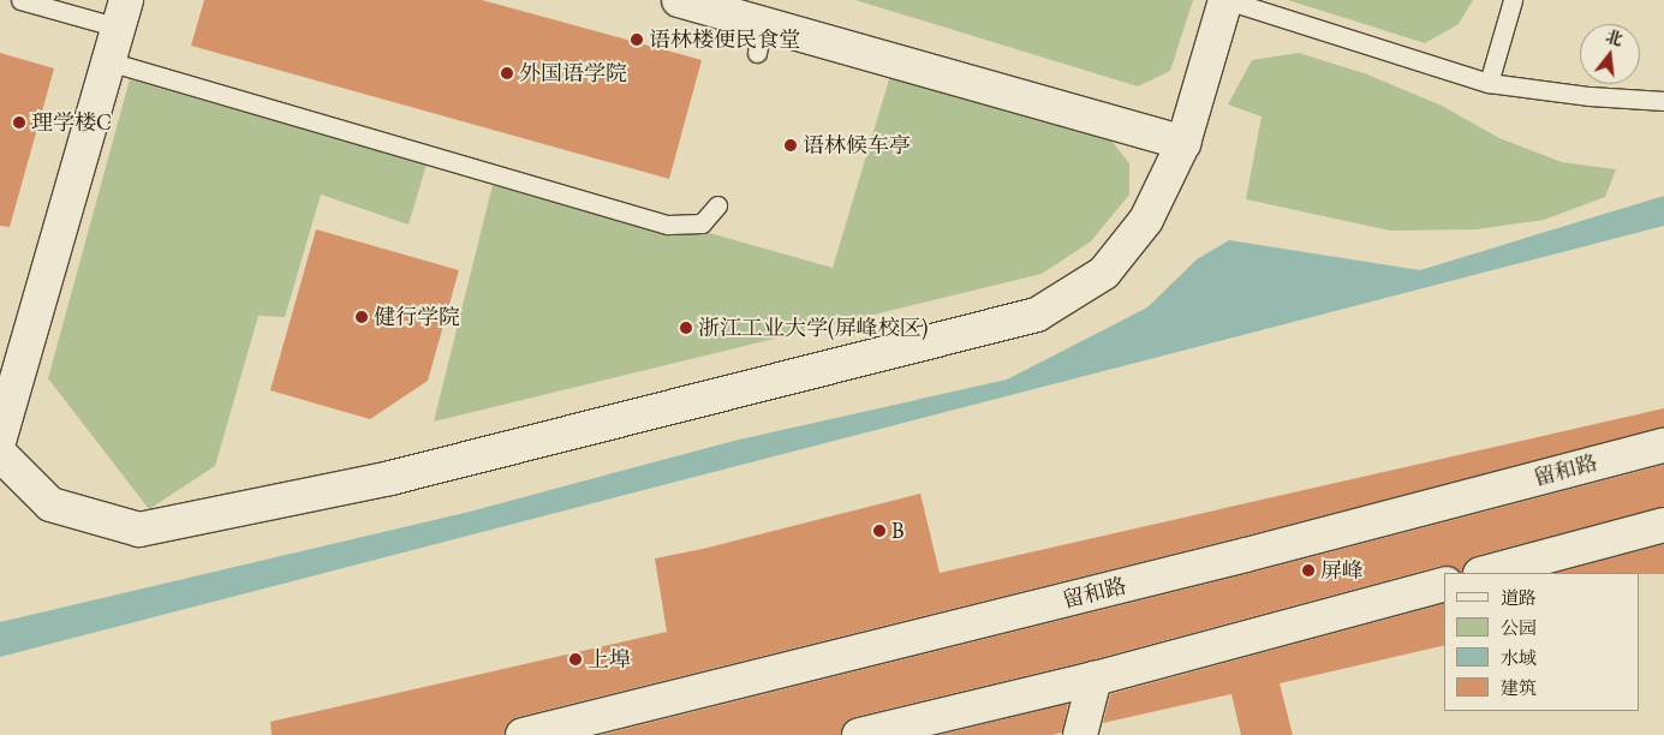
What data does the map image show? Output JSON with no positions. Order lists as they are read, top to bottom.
{
  "streets": {
    "street": ["留和路"]
  },
  "places": [
    "语林楼便民食堂",
    "外国语学院",
    "理学楼C",
    "语林候车亭",
    "健行学院",
    "浙江工业大学(屏峰校区)",
    "B",
    "屏峰",
    "上埠"
  ],
  "legend": [
    "道路",
    "公园",
    "水域",
    "建筑"
  ],
  "north": "top"
}
